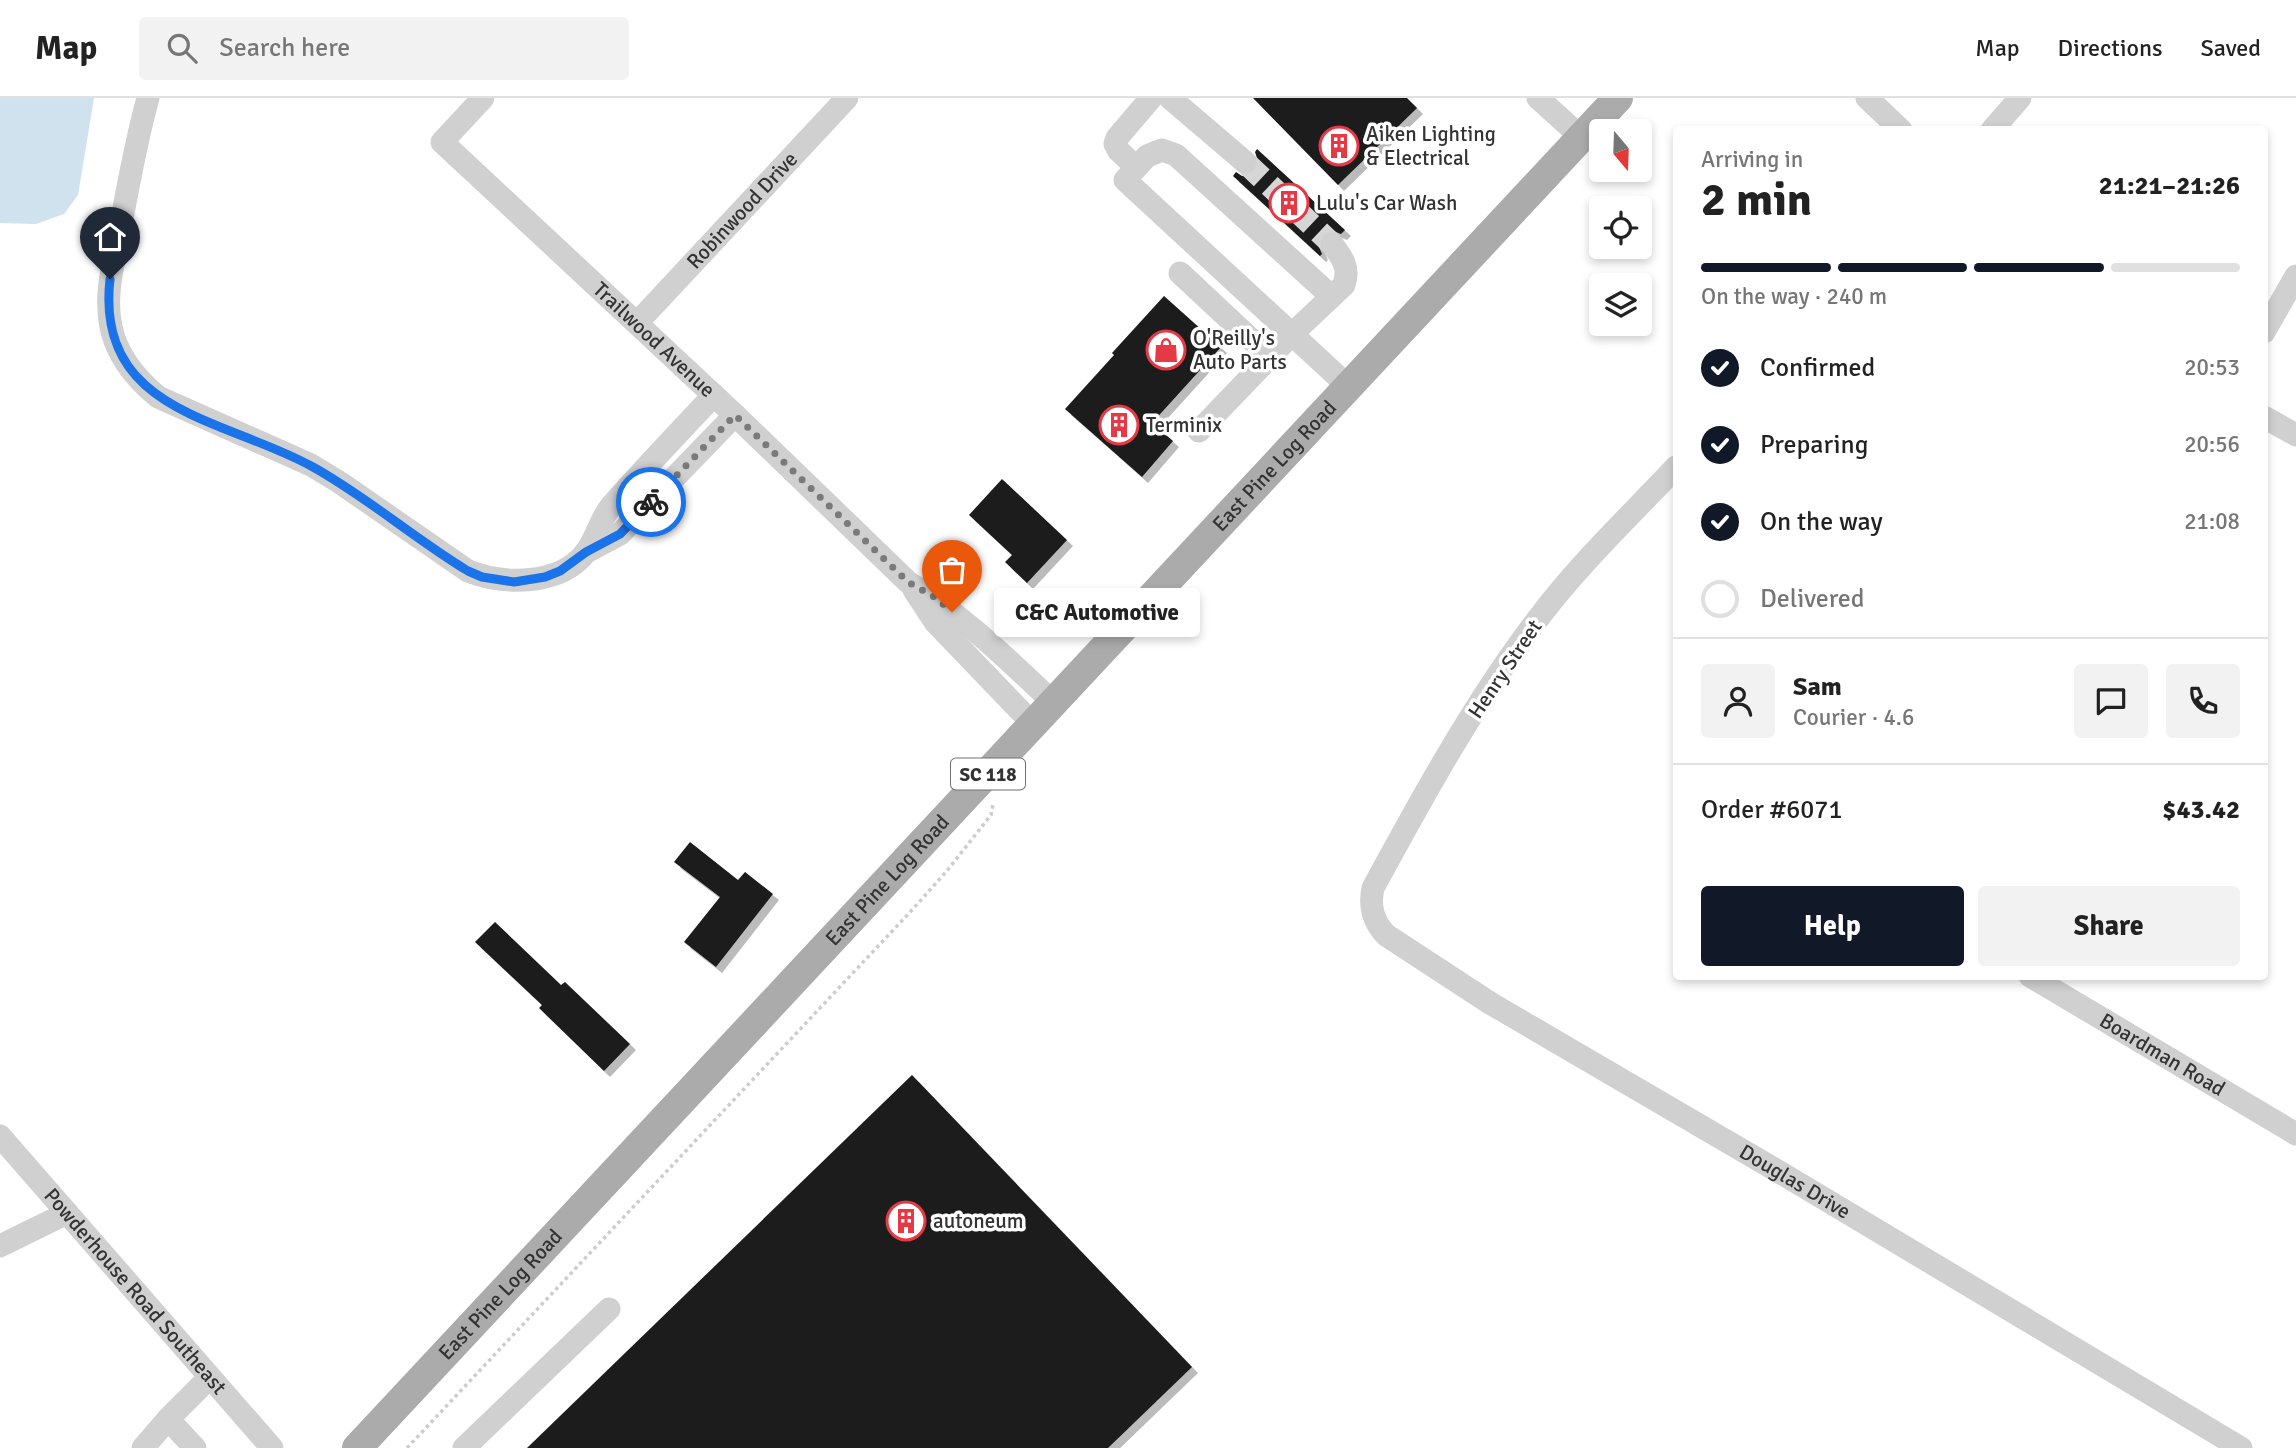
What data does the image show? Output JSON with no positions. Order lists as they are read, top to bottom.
{
  "streets": {
    "main road": ["East Pine Log Road", "SC 118"],
    "street": [
      "Robinwood Drive",
      "Trailwood Avenue",
      "Henry Street",
      "Boardman Road",
      "Douglas Drive",
      "Powderhouse Road Southeast"
    ]
  },
  "crossings": [
    ["Robinwood Drive", "Trailwood Avenue"],
    ["Trailwood Avenue", "East Pine Log Road"],
    ["Henry Street", "Douglas Drive"]
  ],
  "places": {
    "building": [
      "Aiken Lighting & Electrical",
      "Lulu's Car Wash",
      "Terminix",
      "autoneum"
    ],
    "shop": ["O'Reilly's Auto Parts"],
    "other": ["C&C Automotive"]
  },
  "north": "bottom",
  "page": {
    "header": "Map",
    "search": "Search here",
    "nav": ["Map", "Directions", "Saved"],
    "heading": ["2 min", "Arriving in", "21:21–21:26"],
    "panel": [
      "Sam",
      "Courier · 4.6",
      "Order #6071",
      "$43.42"
    ],
    "bar": "On the way · 240 m",
    "list": [
      ["Confirmed", "20:53"],
      ["Preparing", "20:56"],
      ["On the way", "21:08"],
      "Delivered"
    ],
    "bubble": "C&C Automotive",
    "buttons": ["Help", "Share"]
  }
}
